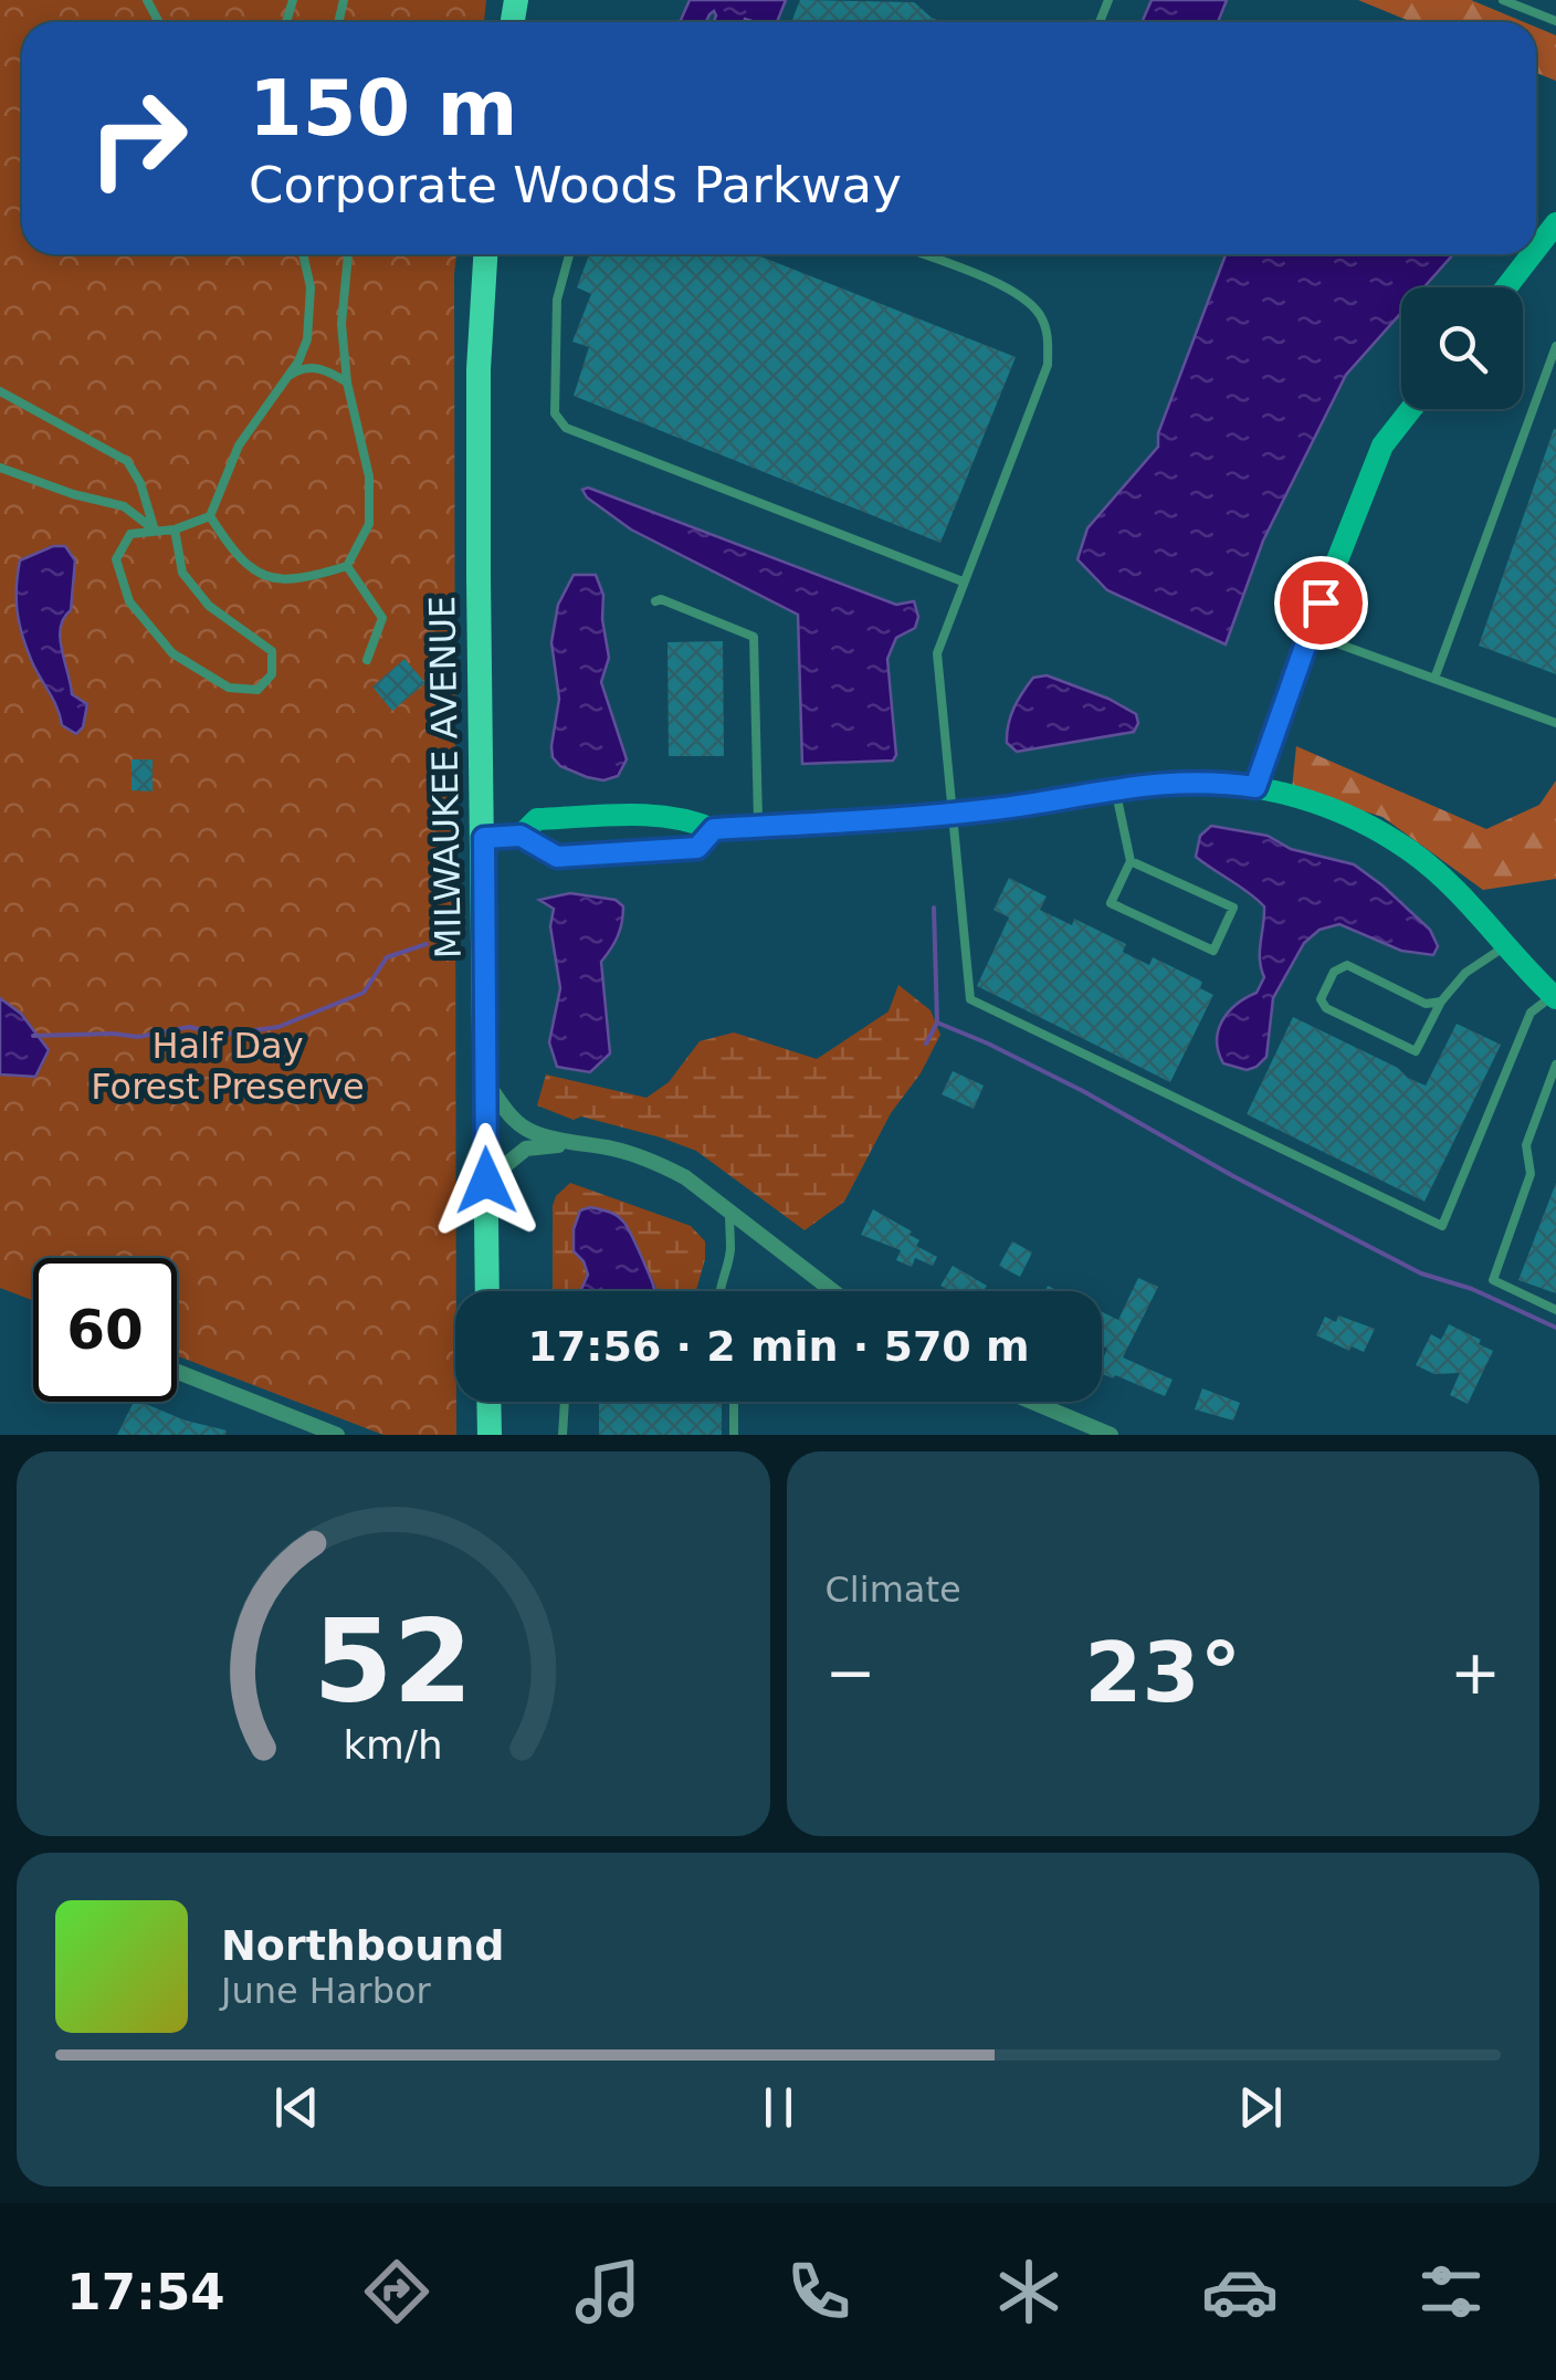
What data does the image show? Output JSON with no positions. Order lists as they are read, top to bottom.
{
  "streets": {
    "main road": ["MILWAUKEE AVENUE"]
  },
  "parks": ["Half Day Forest Preserve"],
  "page": {
    "turn": ["150 m", "Corporate Woods Parkway"],
    "limit": "60",
    "trip": "17:56 · 2 min · 570 m",
    "tile": "Climate",
    "heat": ["−", "23°", "+"],
    "song": ["Northbound", "June Harbor"],
    "tabs": "17:54",
    "gauge": ["52", "km/h"]
  }
}
